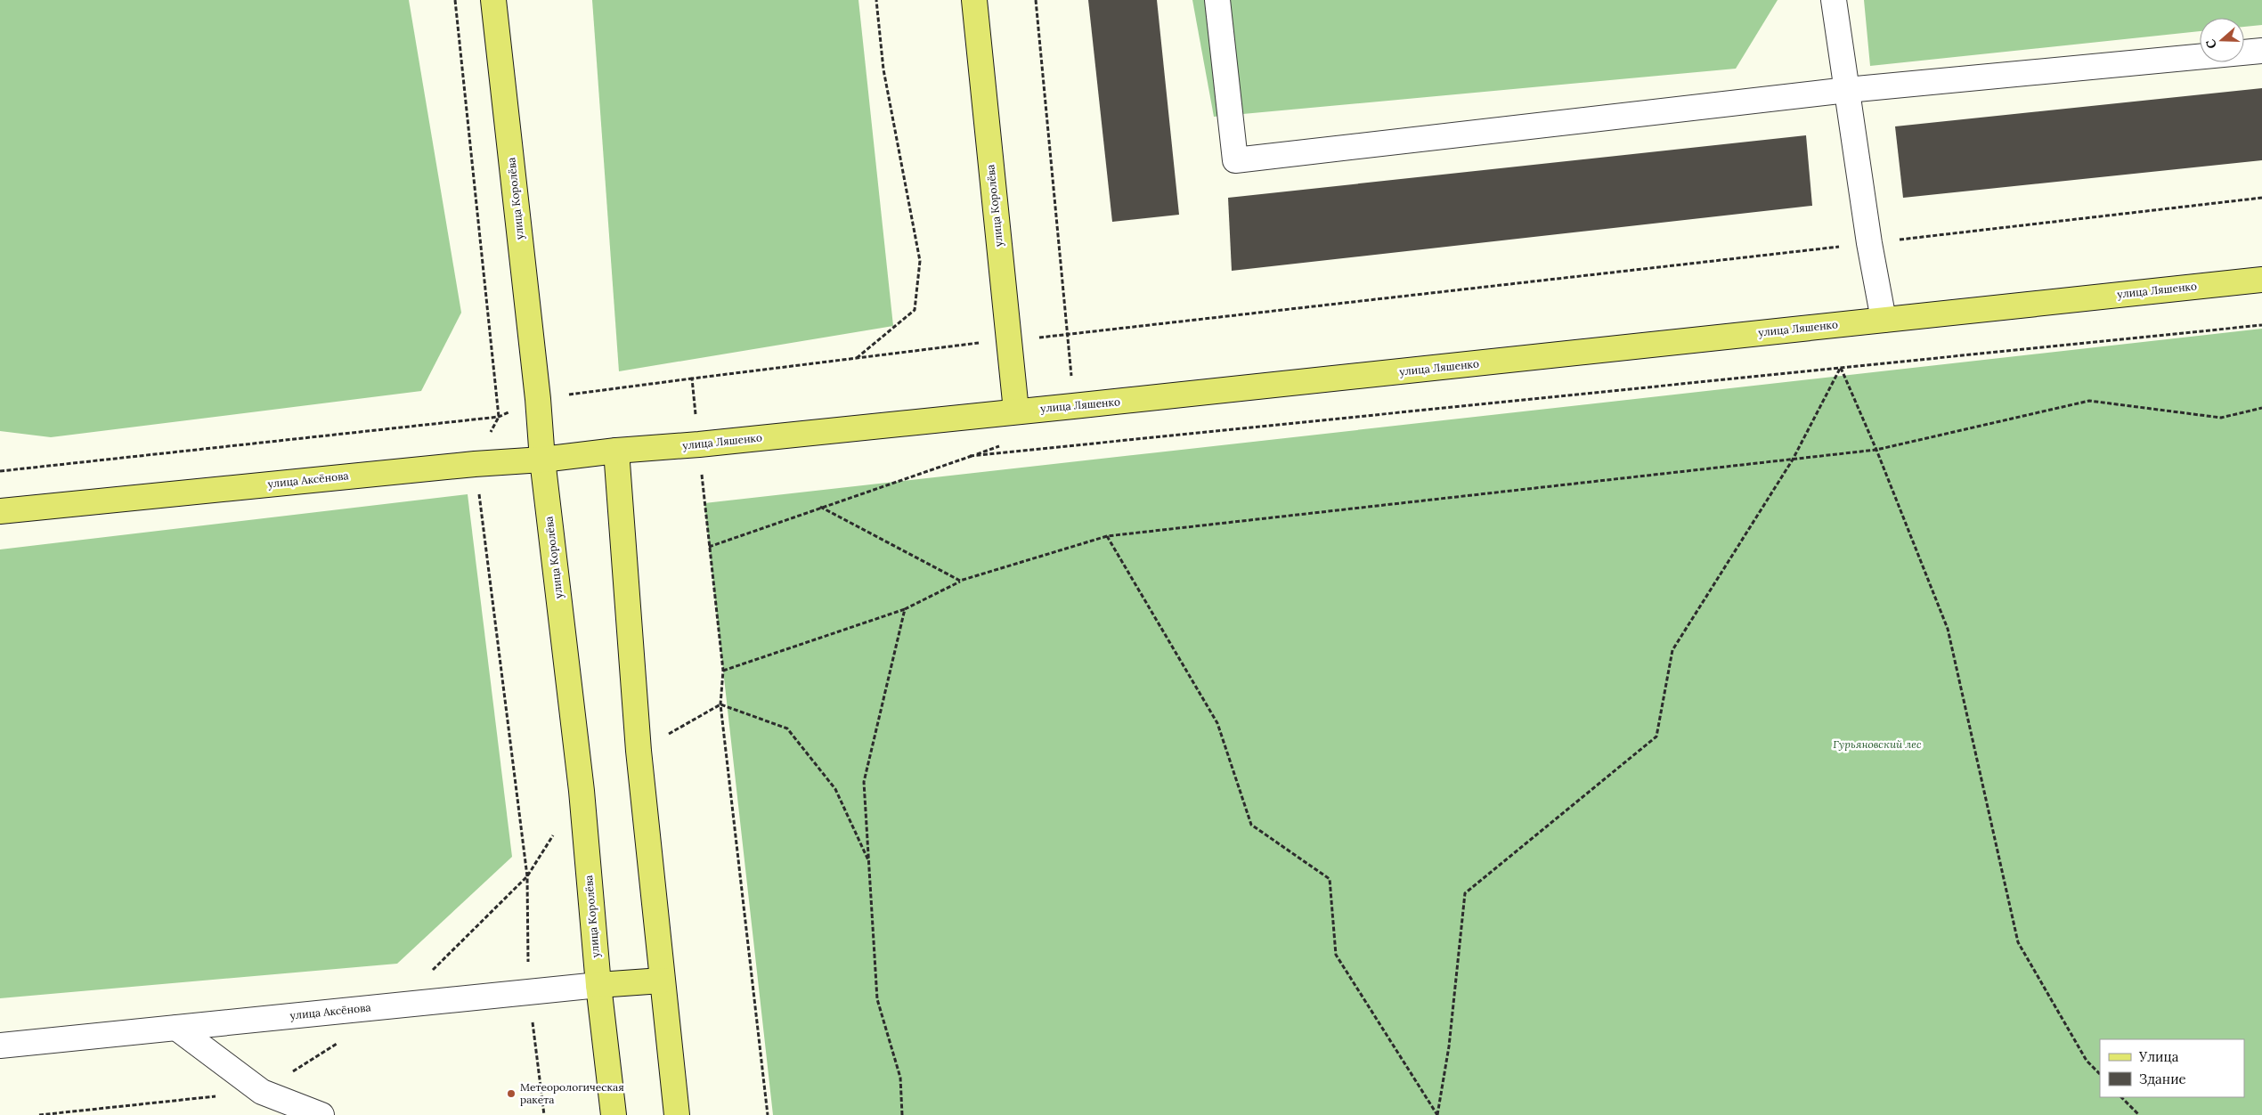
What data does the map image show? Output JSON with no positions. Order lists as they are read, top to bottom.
{
  "streets": {
    "main road": ["улица Королёва", "улица Ляшенко", "улица Аксёнова"]
  },
  "crossings": [
    ["улица Королёва", "улица Ляшенко"],
    ["улица Королёва", "улица Аксёнова"],
    ["улица Ляшенко", "улица Аксёнова"]
  ],
  "parks": ["Гурьяновский лес"],
  "places": ["Метеорологическая ракета"],
  "legend": ["Улица", "Здание"],
  "north": "left"
}
